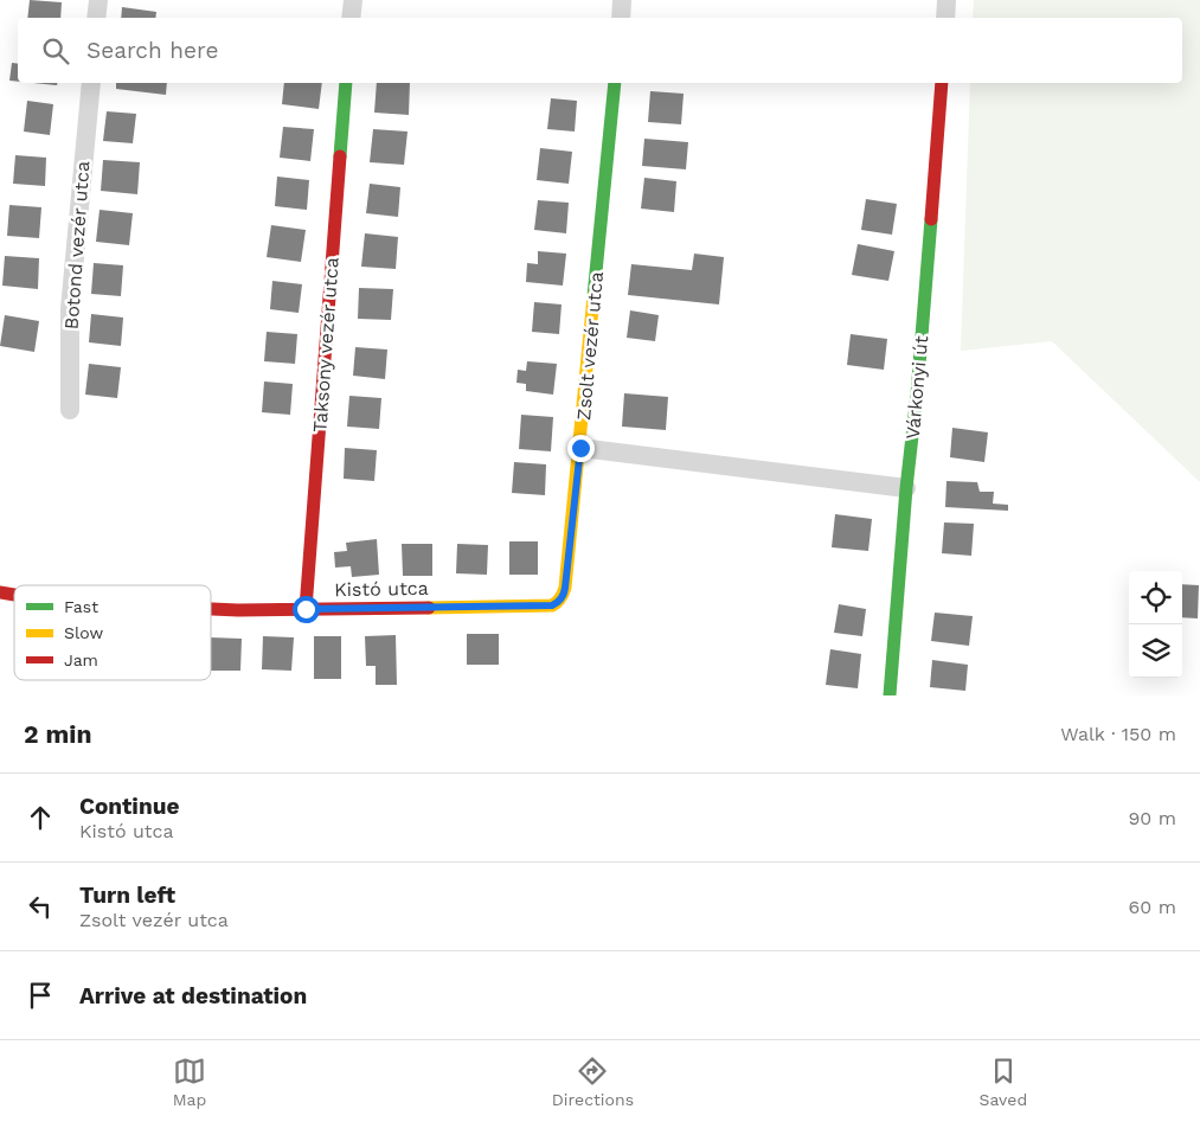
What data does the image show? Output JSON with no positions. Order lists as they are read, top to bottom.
{
  "streets": {
    "street": [
      "Botond vezér utca",
      "Taksony vezér utca",
      "Zsolt vezér utca",
      "Várkonyi út",
      "Kistó utca"
    ]
  },
  "crossings": [
    ["Taksony vezér utca", "Kistó utca"],
    ["Zsolt vezér utca", "Kistó utca"]
  ],
  "legend": ["Fast", "Slow", "Jam"],
  "page": {
    "search": "Search here",
    "heading": ["2 min", "Walk · 150 m"],
    "list": [
      ["Continue", "Kistó utca", "90 m"],
      ["Turn left", "Zsolt vezér utca", "60 m"],
      "Arrive at destination"
    ],
    "nav": ["Map", "Directions", "Saved"]
  }
}
